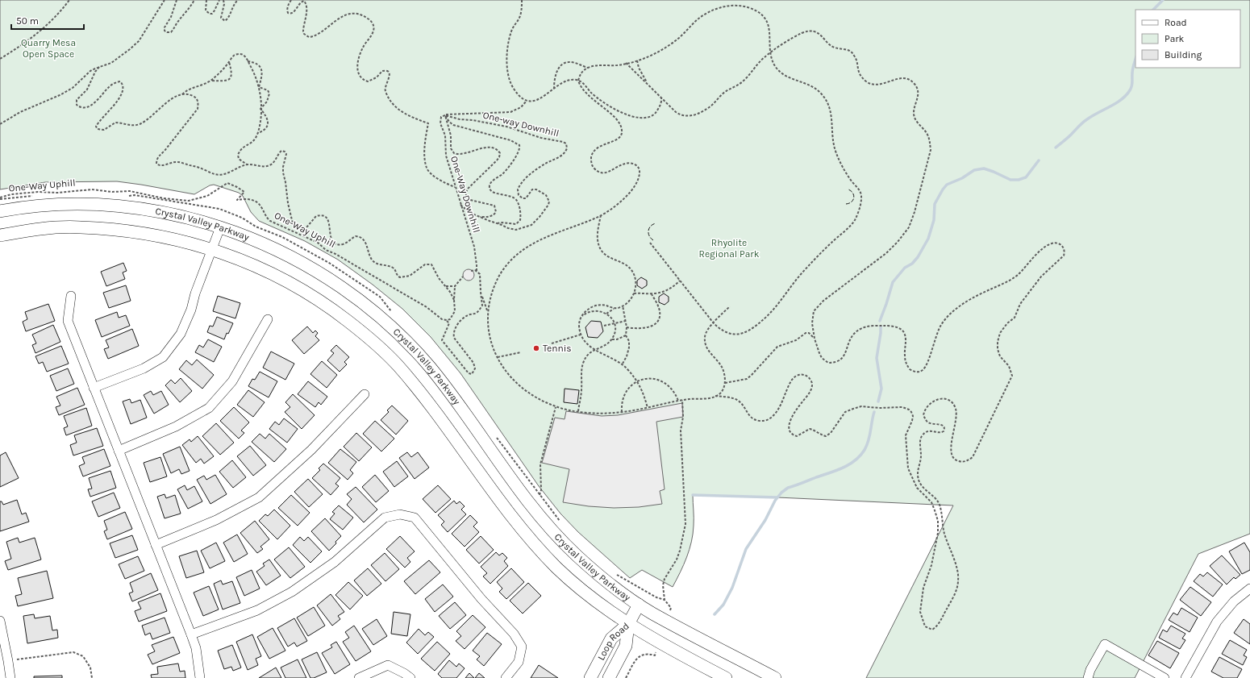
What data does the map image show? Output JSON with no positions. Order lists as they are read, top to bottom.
{
  "streets": {
    "main road": ["Crystal Valley Parkway", "Loop Road"],
    "path": ["One-way Downhill", "One-Way Uphill", "One-Way Downhill"]
  },
  "crossings": [
    ["One-way Downhill", "One-Way Downhill"],
    ["Crystal Valley Parkway", "Loop Road"]
  ],
  "parks": ["Quarry Mesa Open Space", "Rhyolite Regional Park"],
  "places": ["Tennis"],
  "legend": ["Road", "Park", "Building"],
  "scale_bar": "50 m"
}
